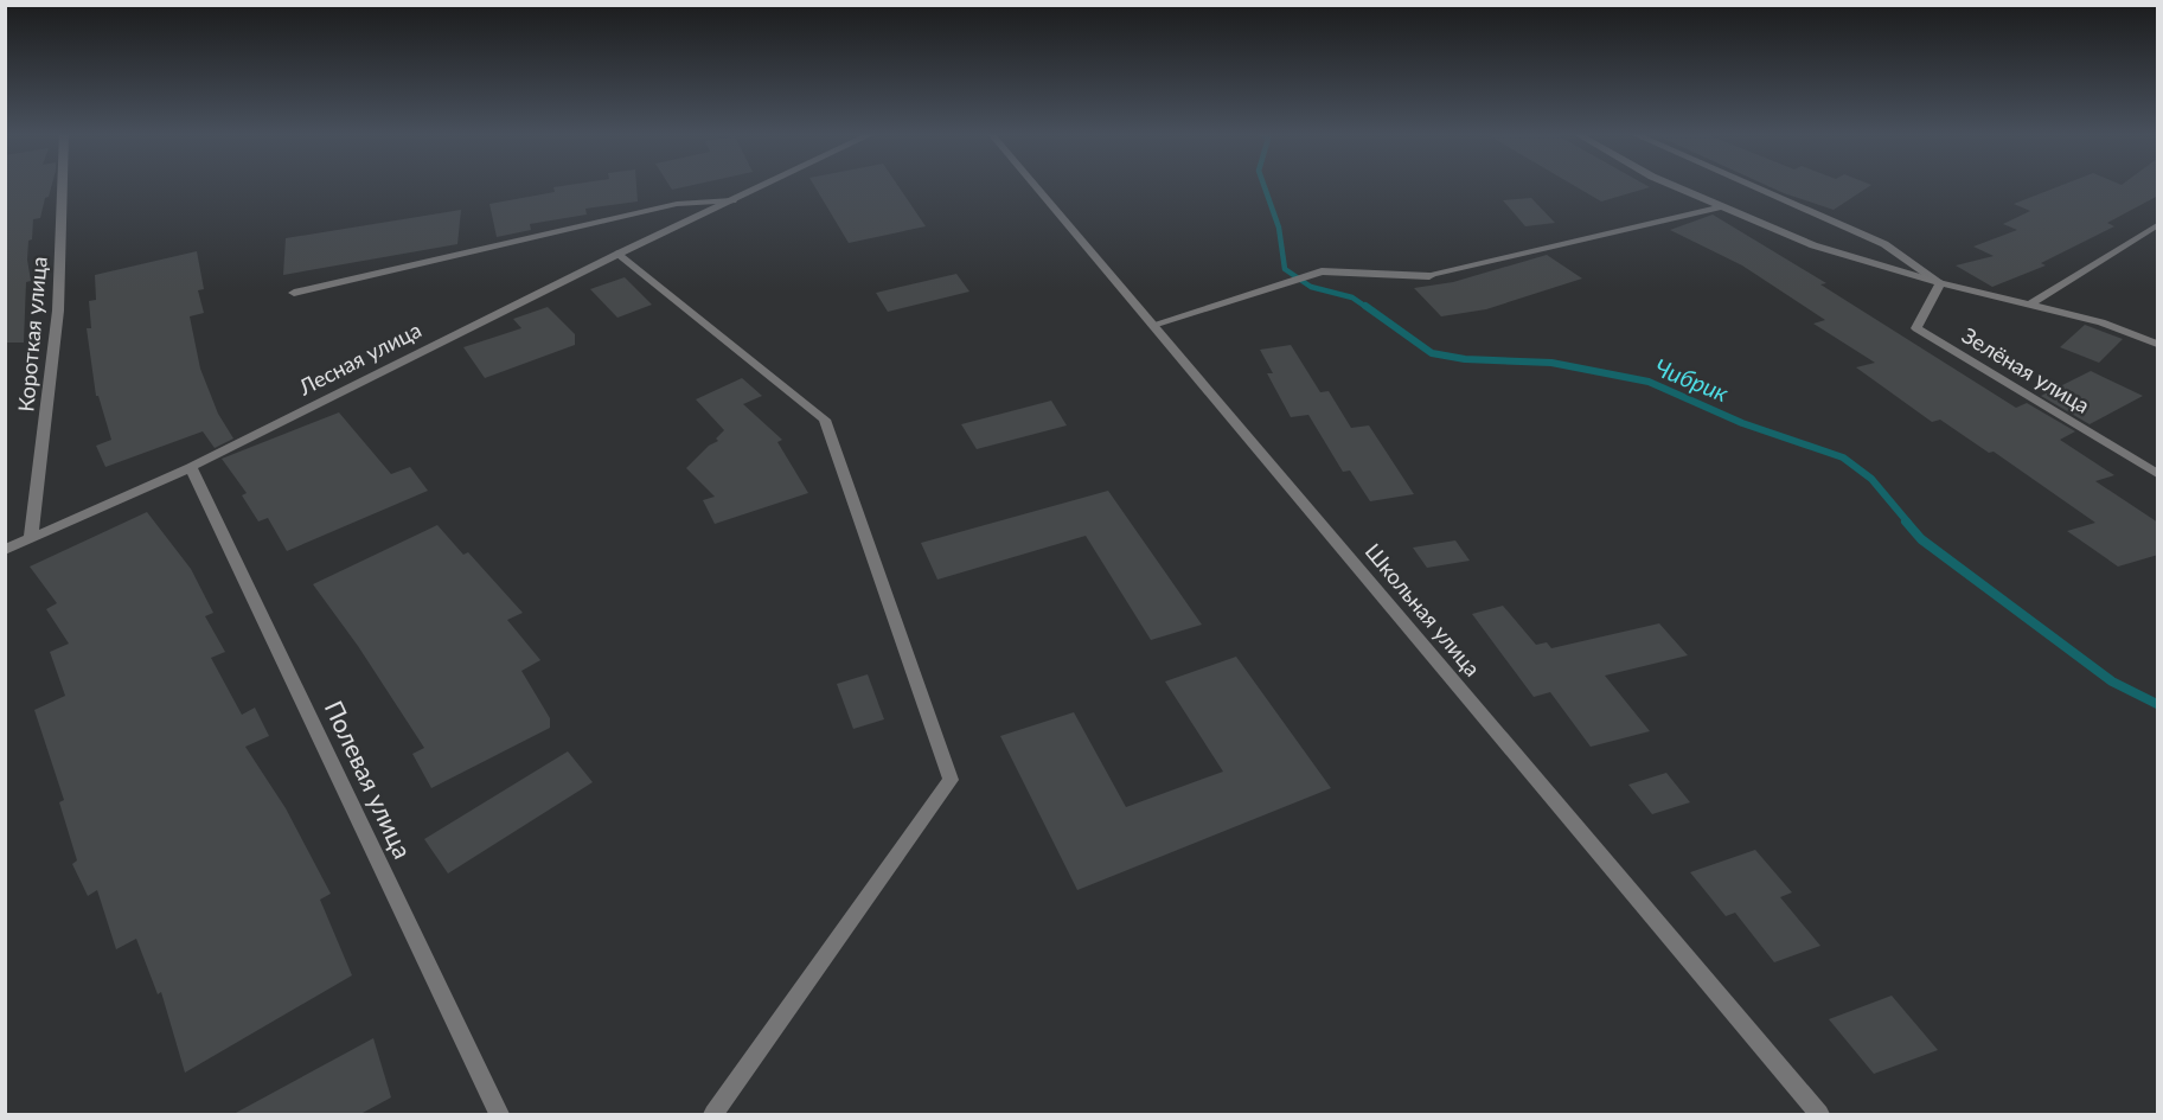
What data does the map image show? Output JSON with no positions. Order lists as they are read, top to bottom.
{
  "streets": {
    "street": [
      "Короткая улица",
      "Лесная улица",
      "Зелёная улица",
      "Школьная улица",
      "Полевая улица"
    ]
  },
  "crossings": [
    ["Короткая улица", "Лесная улица"],
    ["Лесная улица", "Полевая улица"]
  ],
  "water": ["Чибрик"]
}
